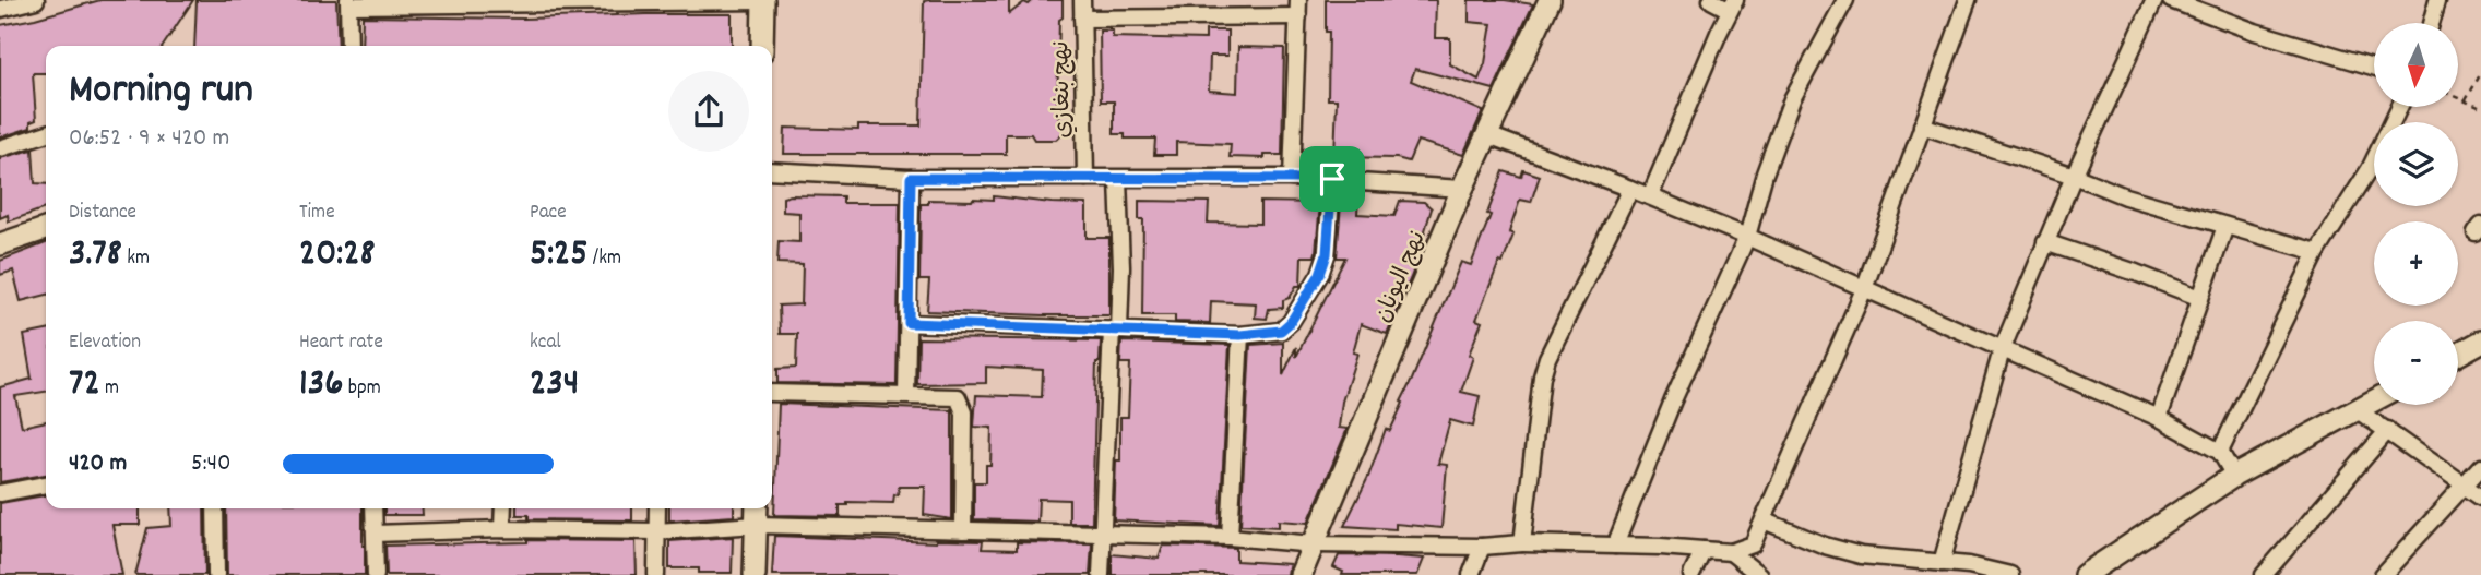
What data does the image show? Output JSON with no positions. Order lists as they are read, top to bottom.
{
  "streets": {
    "street": ["نهج بنغازي", "نهج اليونان"]
  },
  "north": "bottom",
  "page": {
    "map_buttons": ["+", "−"],
    "heading": ["Morning run", "06:52 · 9 × 420 m"],
    "stats": [
      ["Distance", "3.78 km"],
      ["Time", "20:28"],
      ["Pace", "5:25 /km"],
      ["Elevation", "72 m"],
      ["Heart rate", "136 bpm"],
      ["kcal", "234"]
    ],
    "list": [
      {
        "name": "420 m",
        "note": "5:40"
      }
    ]
  }
}
